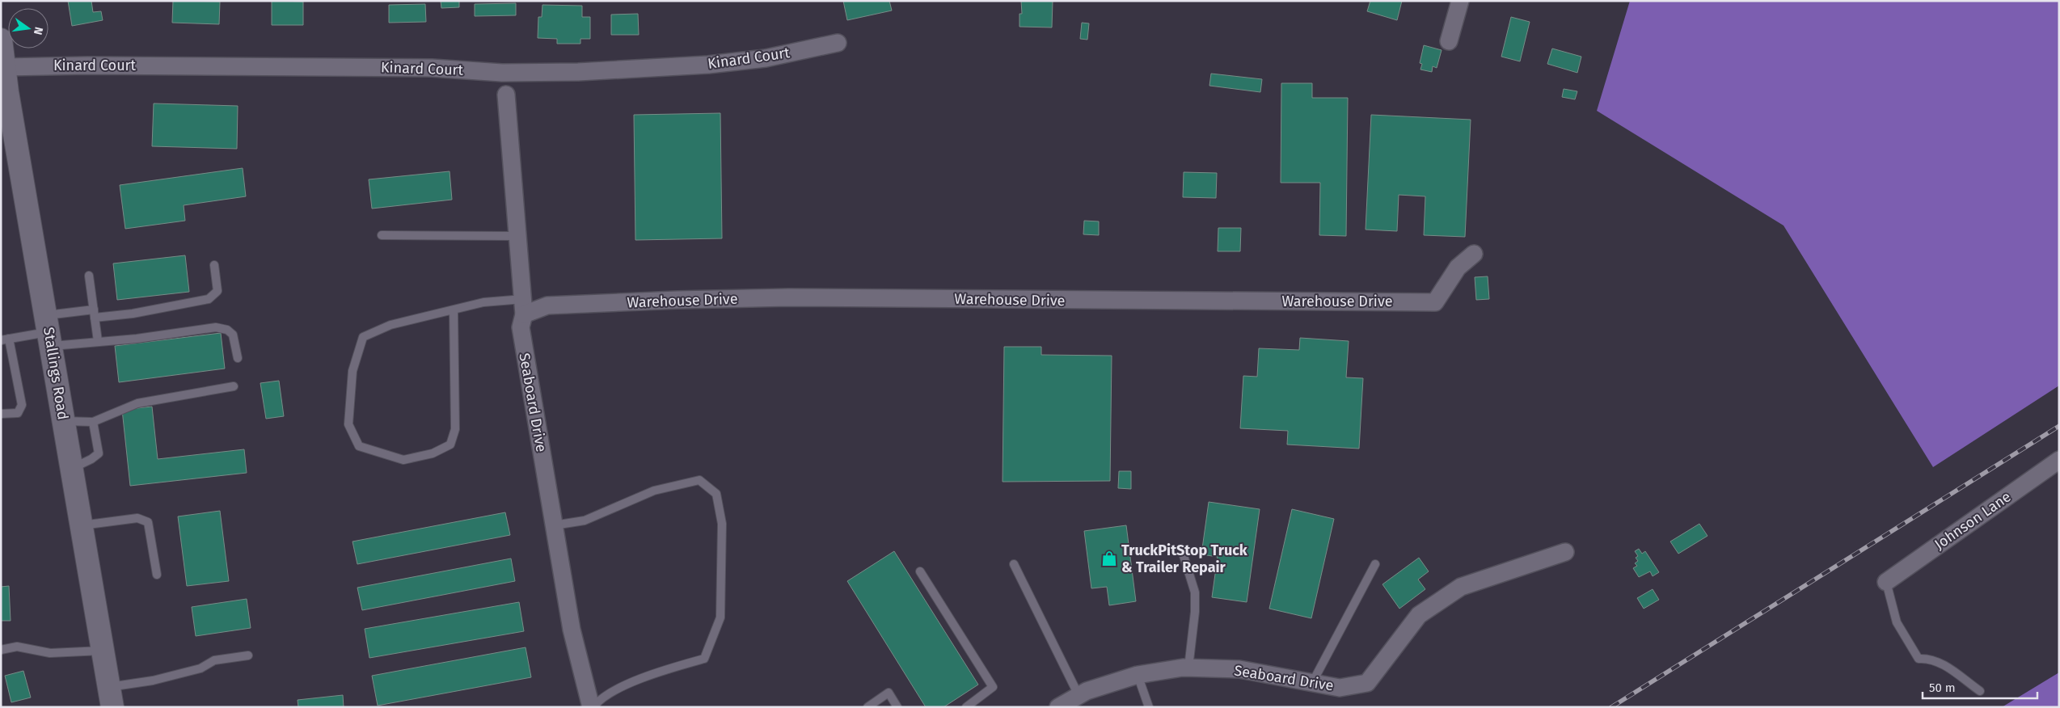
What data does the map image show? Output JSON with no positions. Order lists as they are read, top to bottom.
{
  "streets": {
    "main road": ["Stallings Road"],
    "street": [
      "Kinard Court",
      "Warehouse Drive",
      "Seaboard Drive",
      "Johnson Lane"
    ]
  },
  "crossings": [
    ["Kinard Court", "Stallings Road"],
    ["Warehouse Drive", "Seaboard Drive"]
  ],
  "places": {
    "shop": ["TruckPitStop Truck & Trailer Repair"]
  },
  "scale_bar": "50 m",
  "north": "right"
}
